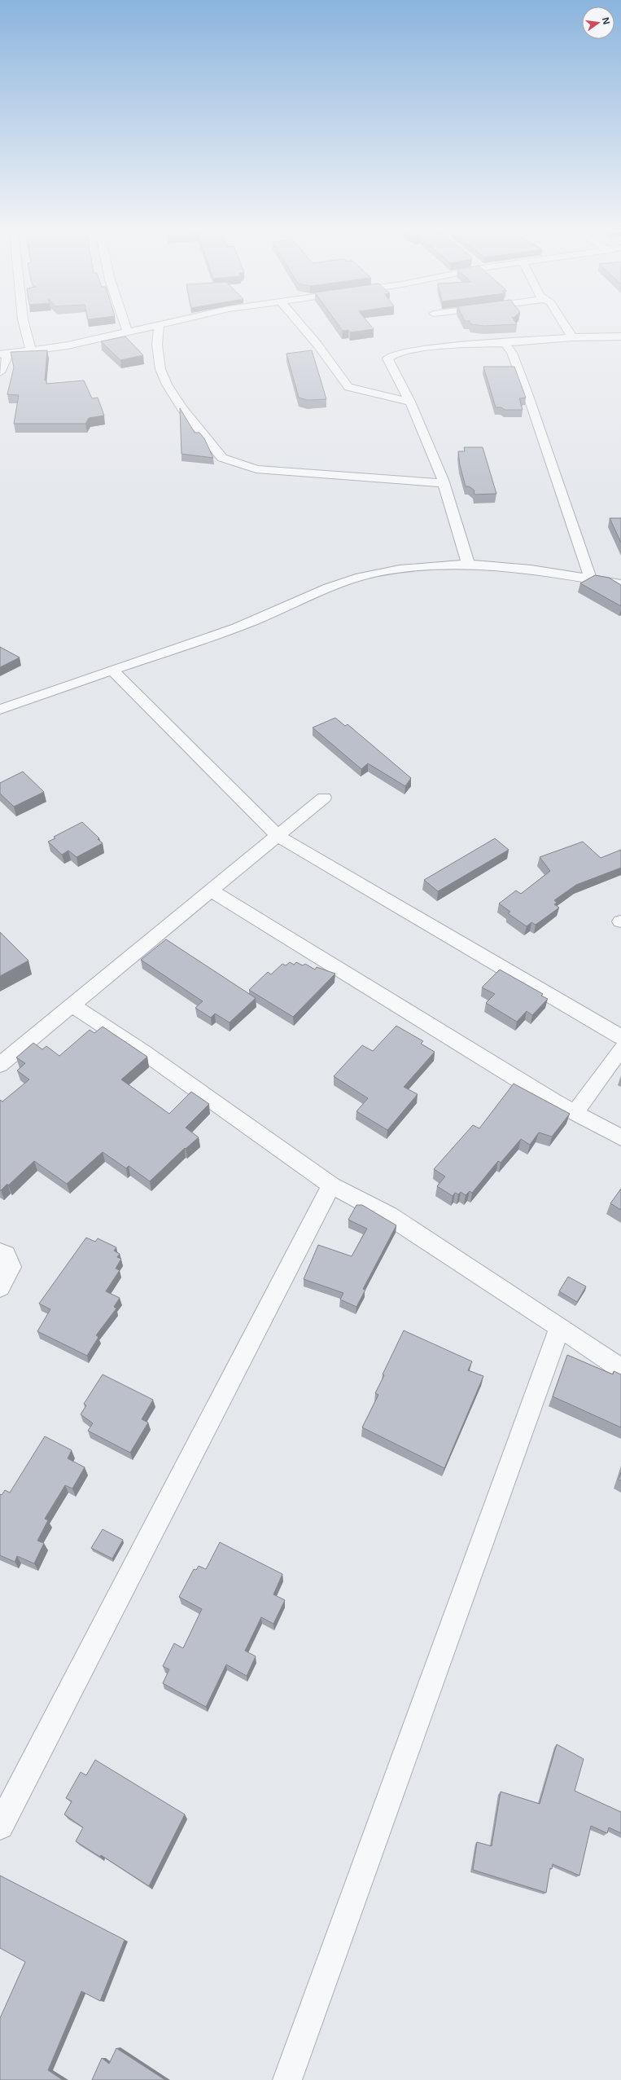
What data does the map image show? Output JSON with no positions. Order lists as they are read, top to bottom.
{
  "north": "right"
}
